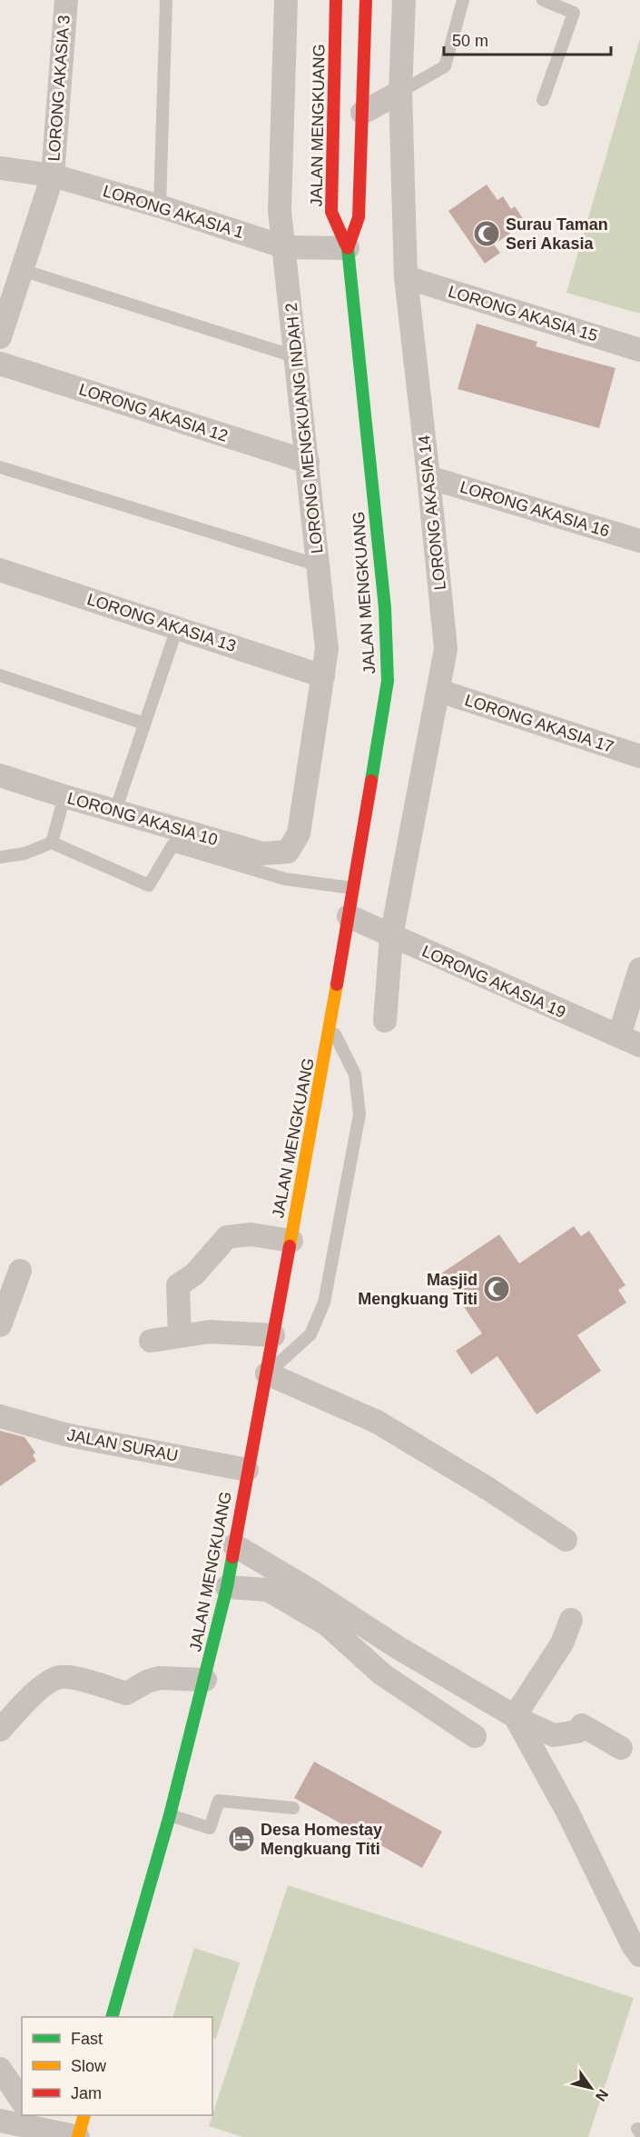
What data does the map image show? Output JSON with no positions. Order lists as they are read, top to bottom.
{
  "streets": {
    "main road": ["JALAN MENGKUANG"],
    "street": [
      "LORONG AKASIA 3",
      "LORONG AKASIA 1",
      "LORONG AKASIA 15",
      "LORONG AKASIA 12",
      "LORONG MENGKUANG INDAH 2",
      "LORONG AKASIA 16",
      "LORONG AKASIA 14",
      "LORONG AKASIA 13",
      "LORONG AKASIA 17",
      "LORONG AKASIA 10",
      "LORONG AKASIA 19",
      "JALAN SURAU"
    ]
  },
  "crossings": [
    ["LORONG AKASIA 3", "LORONG AKASIA 1"],
    ["JALAN MENGKUANG", "LORONG AKASIA 1"],
    ["JALAN MENGKUANG", "LORONG AKASIA 19"],
    ["JALAN MENGKUANG", "JALAN SURAU"],
    ["LORONG AKASIA 1", "LORONG MENGKUANG INDAH 2"],
    ["LORONG AKASIA 15", "LORONG AKASIA 14"],
    ["LORONG AKASIA 12", "LORONG MENGKUANG INDAH 2"],
    ["LORONG MENGKUANG INDAH 2", "LORONG AKASIA 13"],
    ["LORONG MENGKUANG INDAH 2", "LORONG AKASIA 10"],
    ["LORONG AKASIA 16", "LORONG AKASIA 14"],
    ["LORONG AKASIA 14", "LORONG AKASIA 17"],
    ["LORONG AKASIA 14", "LORONG AKASIA 19"]
  ],
  "places": {
    "mosque": ["Surau Taman Seri Akasia", "Masjid Mengkuang Titi"],
    "hotel": ["Desa Homestay Mengkuang Titi"]
  },
  "legend": ["Fast", "Slow", "Jam"],
  "scale_bar": "50 m",
  "north": "bottom right"
}
